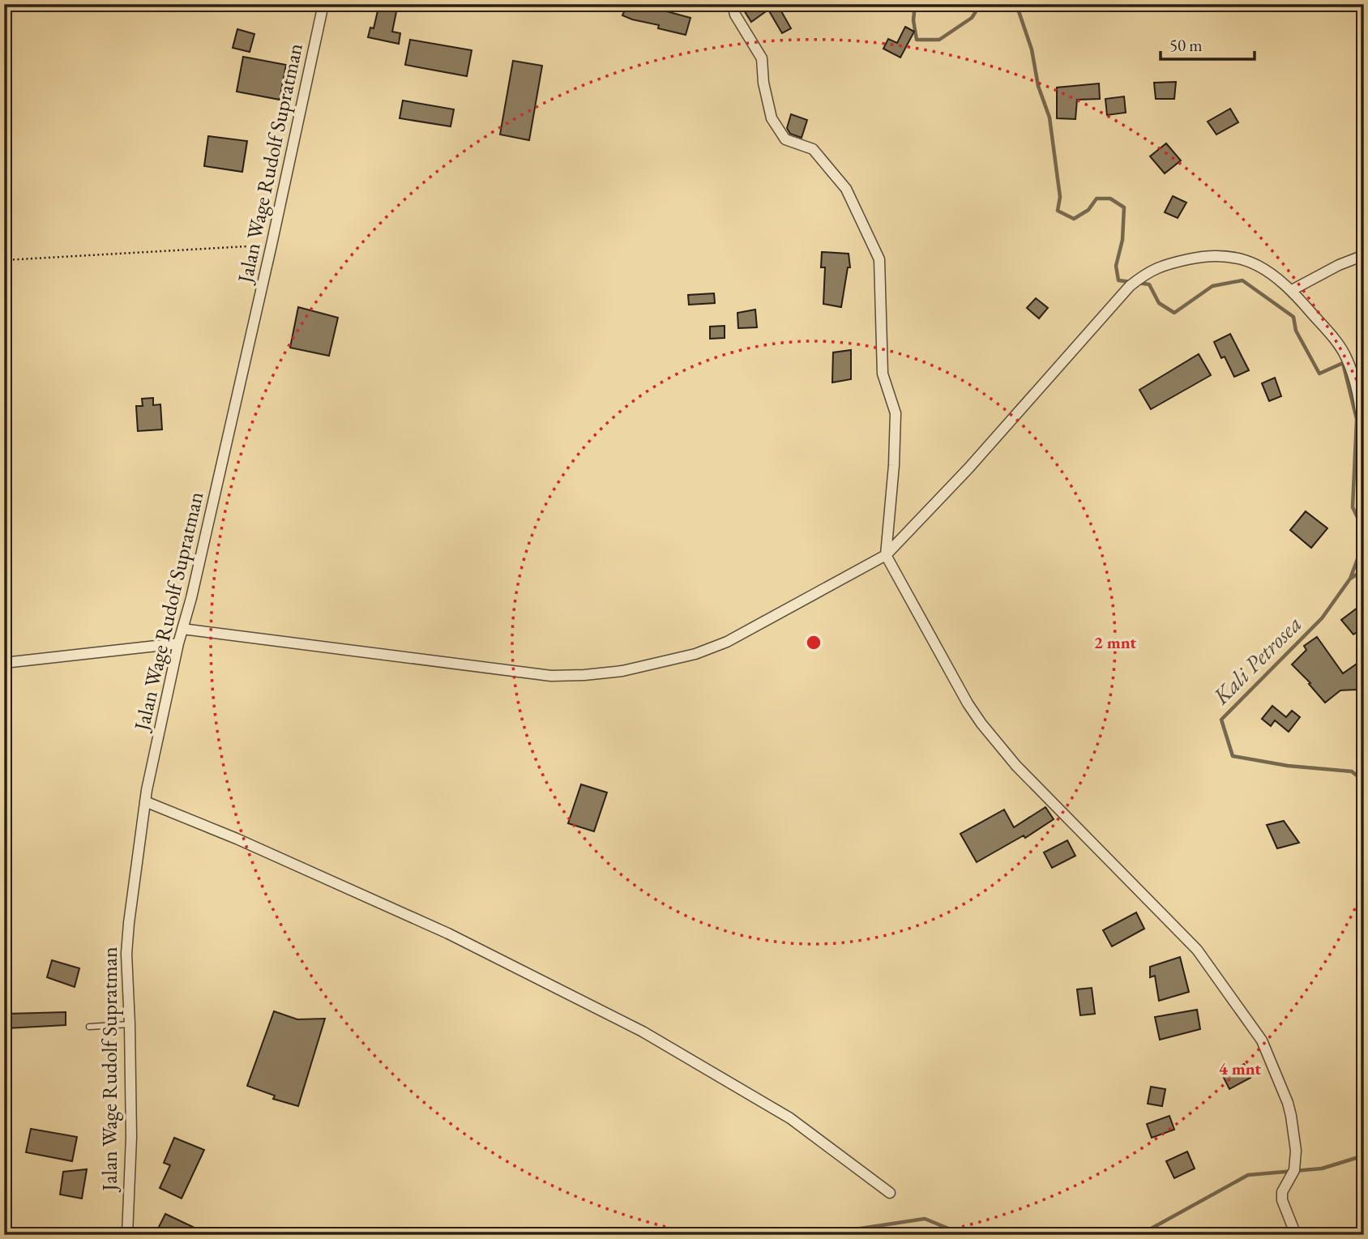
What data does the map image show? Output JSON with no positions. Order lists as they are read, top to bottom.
{
  "streets": {
    "street": ["Jalan Wage Rudolf Supratman"]
  },
  "water": ["Kali Petrosea"],
  "scale_bar": "50 m",
  "rings": ["2 mnt", "4 mnt"]
}
